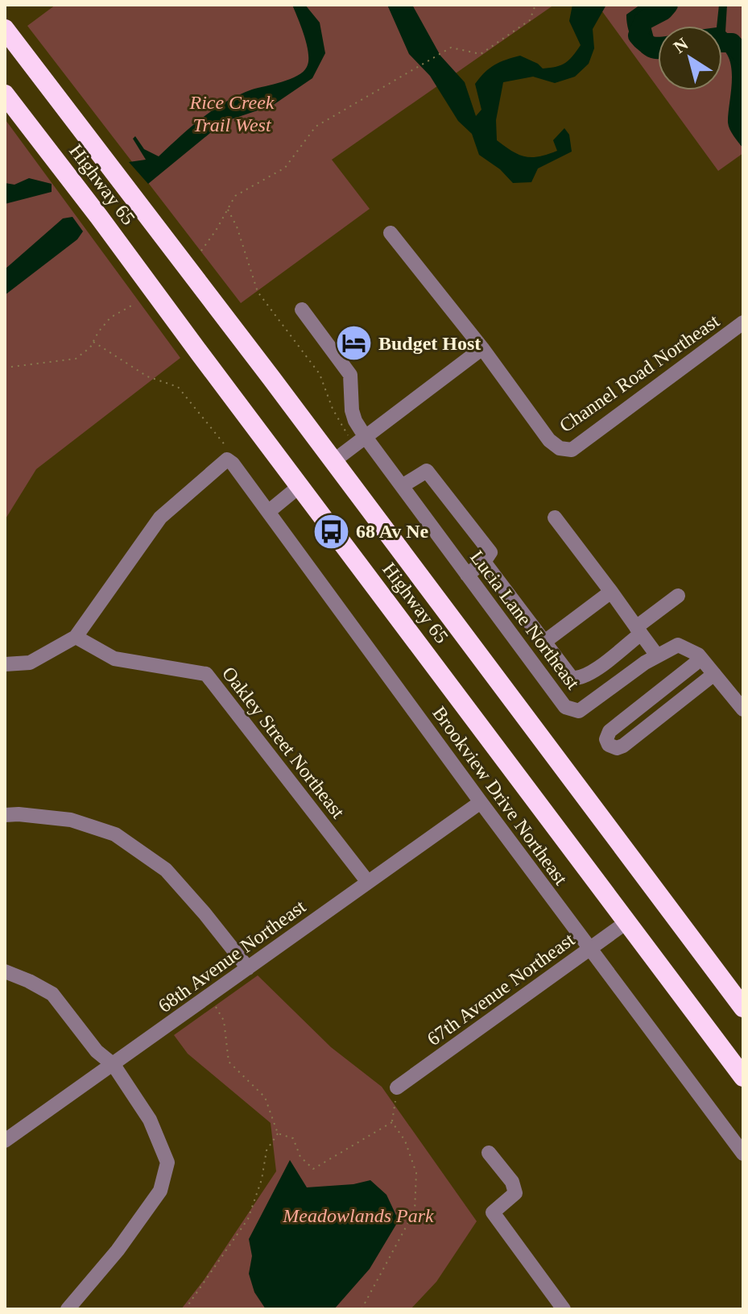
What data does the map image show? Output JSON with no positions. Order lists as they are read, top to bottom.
{
  "streets": {
    "highway": ["Highway 65"],
    "street": [
      "Channel Road Northeast",
      "Lucia Lane Northeast",
      "Oakley Street Northeast",
      "Brookview Drive Northeast",
      "68th Avenue Northeast",
      "67th Avenue Northeast"
    ]
  },
  "crossings": [
    ["Highway 65", "67th Avenue Northeast"],
    ["Oakley Street Northeast", "68th Avenue Northeast"],
    ["Brookview Drive Northeast", "68th Avenue Northeast"],
    ["Brookview Drive Northeast", "67th Avenue Northeast"]
  ],
  "parks": ["Rice Creek Trail West", "Meadowlands Park"],
  "places": {
    "hotel": ["Budget Host"],
    "bus stop": ["68 Av Ne"]
  },
  "north": "top left"
}
